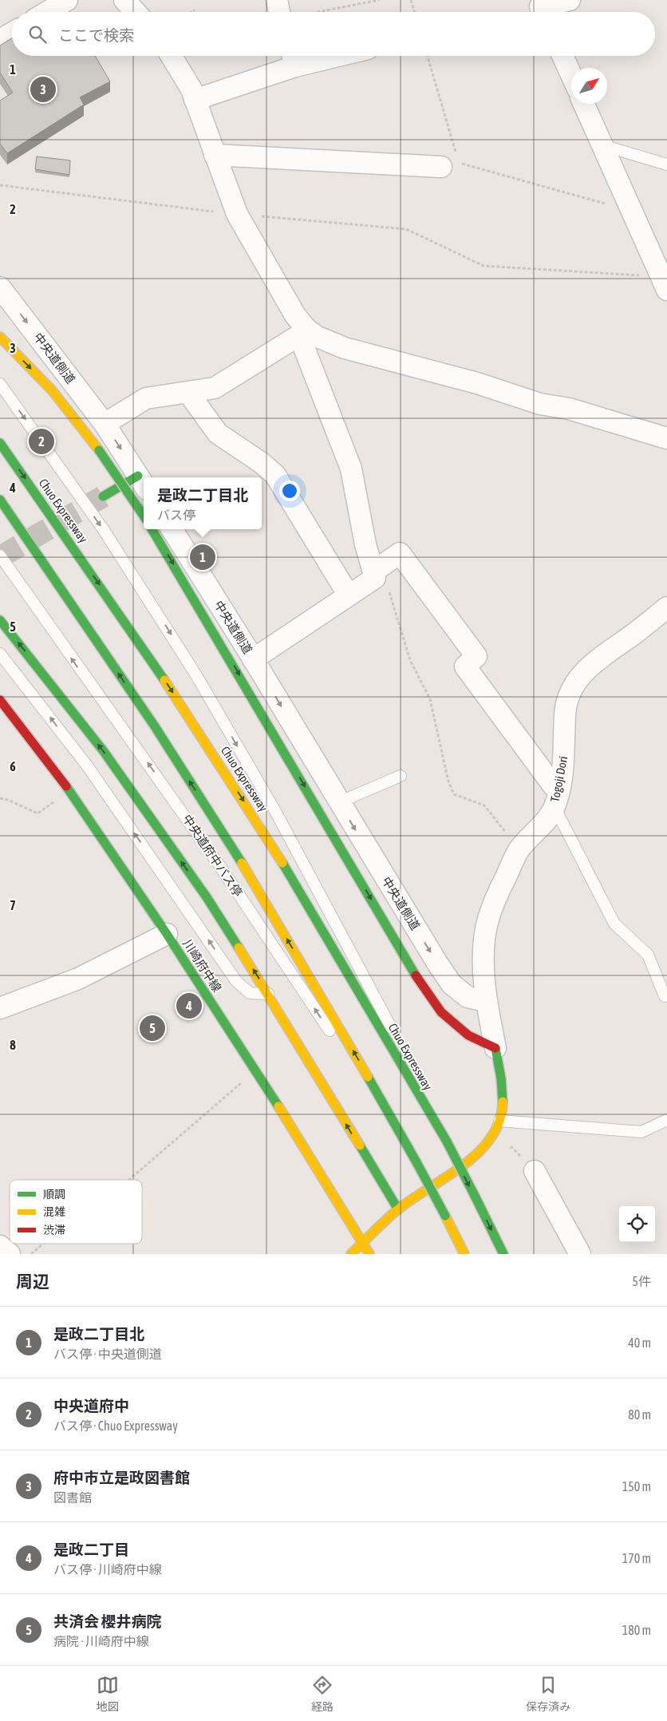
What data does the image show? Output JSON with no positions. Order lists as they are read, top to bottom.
{
  "streets": {
    "main road": ["Chuo Expressway", "川崎府中線"],
    "street": ["中央道側道", "Togoji Dori"],
    "lane": ["中央道府中バス停"]
  },
  "crossings": [
    ["中央道側道", "Togoji Dori"]
  ],
  "one_way": ["中央道側道"],
  "legend": ["順調", "混雑", "渋滞"],
  "north": "top right",
  "page": {
    "search": "ここで検索",
    "pins": [
      "3",
      "2",
      "1",
      "4",
      "5"
    ],
    "popup": ["是政二丁目北", "バス停"],
    "heading": ["周辺", "5件"],
    "list": [
      {
        "mark": "1",
        "name": "是政二丁目北",
        "note": "バス停 · 中央道側道",
        "value": "40 m"
      },
      {
        "mark": "2",
        "name": "中央道府中",
        "note": "バス停 · Chuo Expressway",
        "value": "80 m"
      },
      {
        "mark": "3",
        "name": "府中市立是政図書館",
        "note": "図書館",
        "value": "150 m"
      },
      {
        "mark": "4",
        "name": "是政二丁目",
        "note": "バス停 · 川崎府中線",
        "value": "170 m"
      },
      {
        "mark": "5",
        "name": "共済会 櫻井病院",
        "note": "病院 · 川崎府中線",
        "value": "180 m"
      }
    ],
    "nav": ["地図", "経路", "保存済み"]
  },
  "grid": {
    "rows": [
      "1",
      "2",
      "3",
      "4",
      "5",
      "6",
      "7",
      "8"
    ]
  }
}
